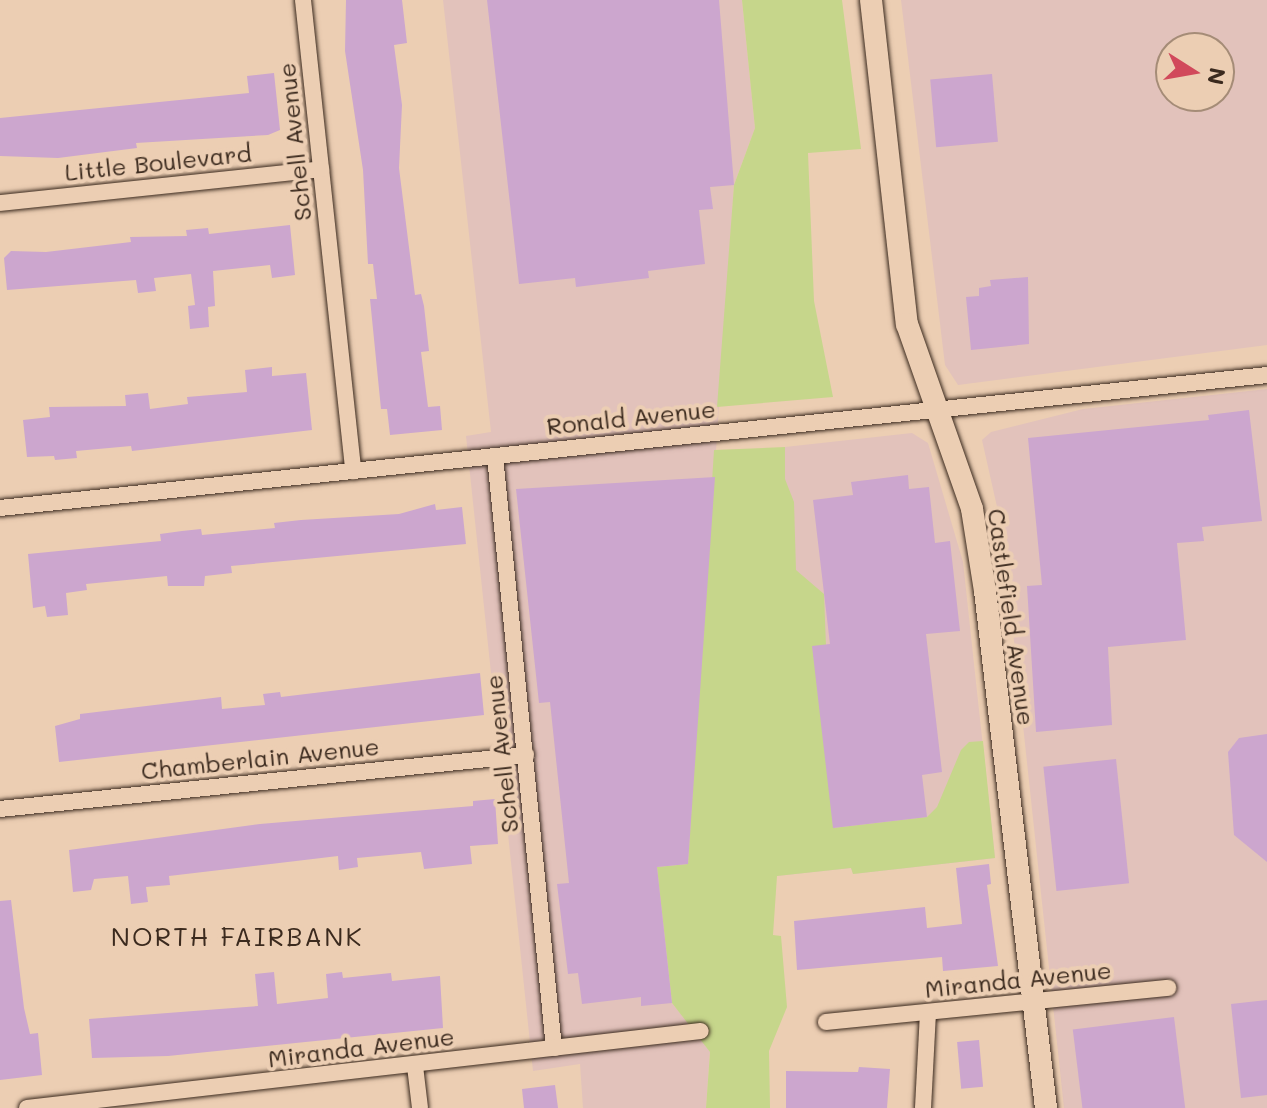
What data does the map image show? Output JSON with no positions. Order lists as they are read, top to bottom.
{
  "streets": {
    "street": [
      "Schell Avenue",
      "Little Boulevard",
      "Ronald Avenue",
      "Castlefield Avenue",
      "Chamberlain Avenue",
      "Miranda Avenue"
    ]
  },
  "crossings": [
    ["Schell Avenue", "Little Boulevard"],
    ["Schell Avenue", "Ronald Avenue"],
    ["Schell Avenue", "Chamberlain Avenue"],
    ["Schell Avenue", "Miranda Avenue"],
    ["Ronald Avenue", "Castlefield Avenue"],
    ["Castlefield Avenue", "Miranda Avenue"]
  ],
  "districts": ["NORTH FAIRBANK"],
  "north": "right"
}
